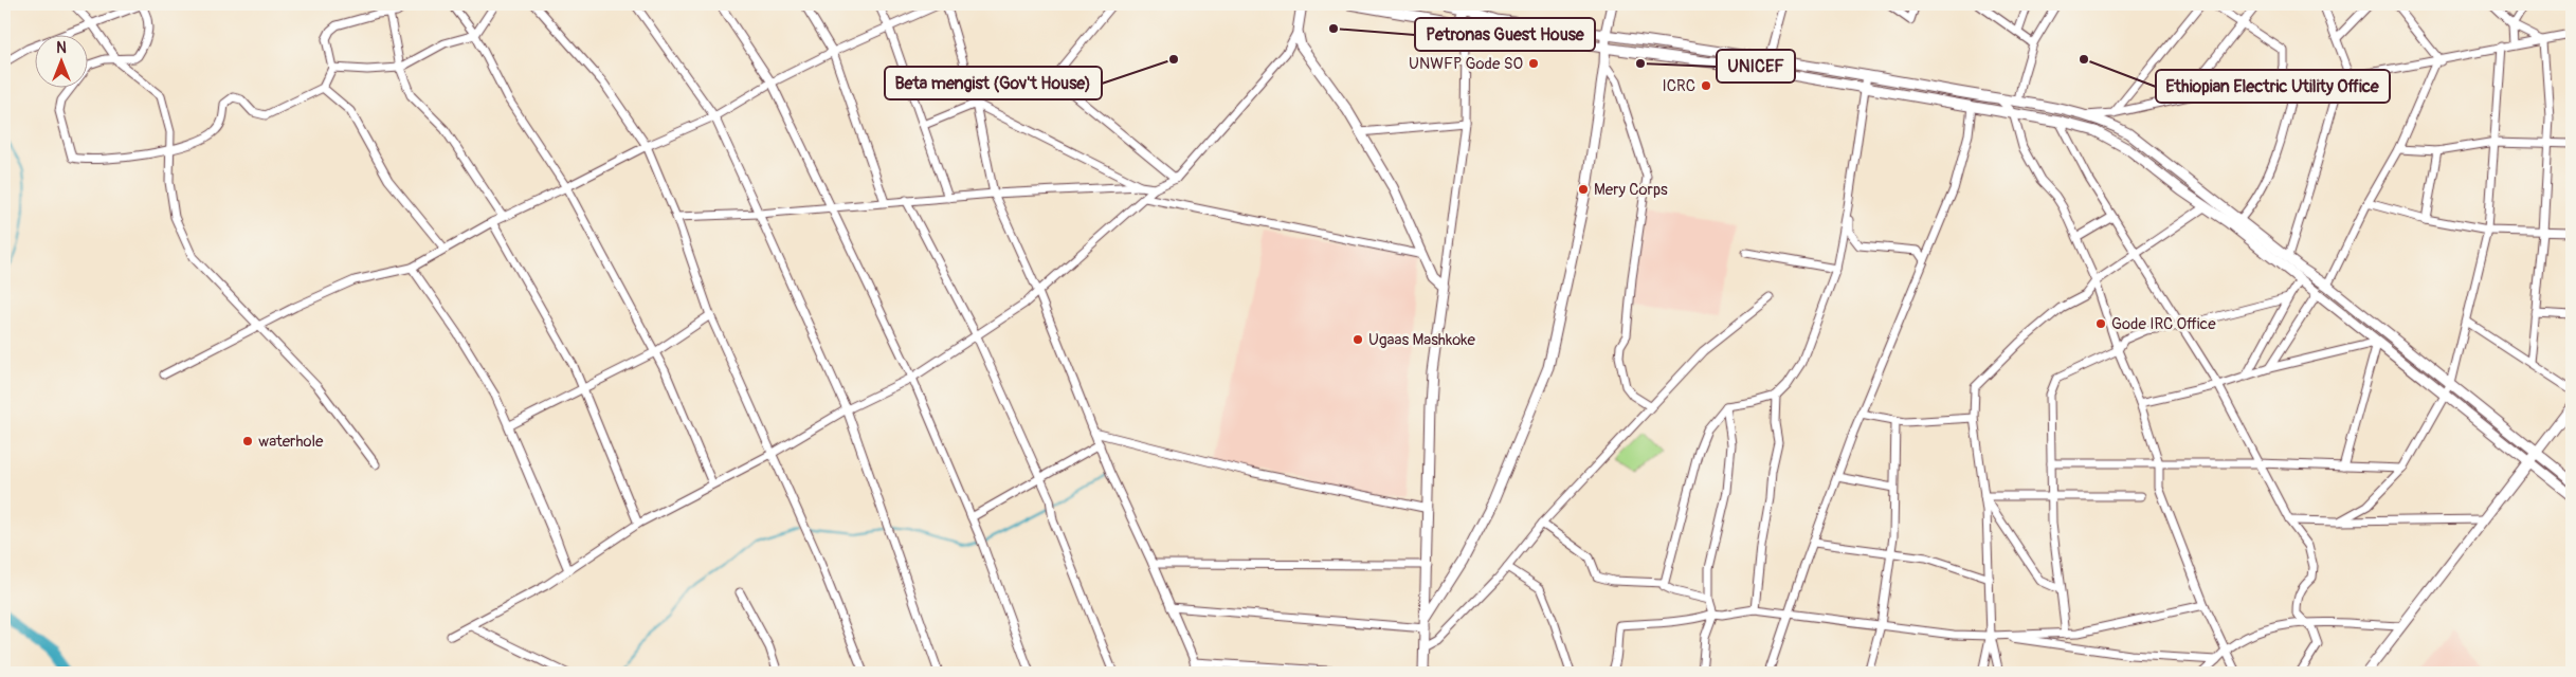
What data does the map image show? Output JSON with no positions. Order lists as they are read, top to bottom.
{
  "places": [
    "Petronas Guest House",
    "Beta mengist (Gov't House)",
    "Ethiopian Electric Utility Office",
    "UNWFP Gode SO",
    "UNICEF",
    "ICRC",
    "Mery Corps",
    "Gode IRC Office",
    "Ugaas Mashkoke",
    "waterhole"
  ],
  "north": "top"
}
